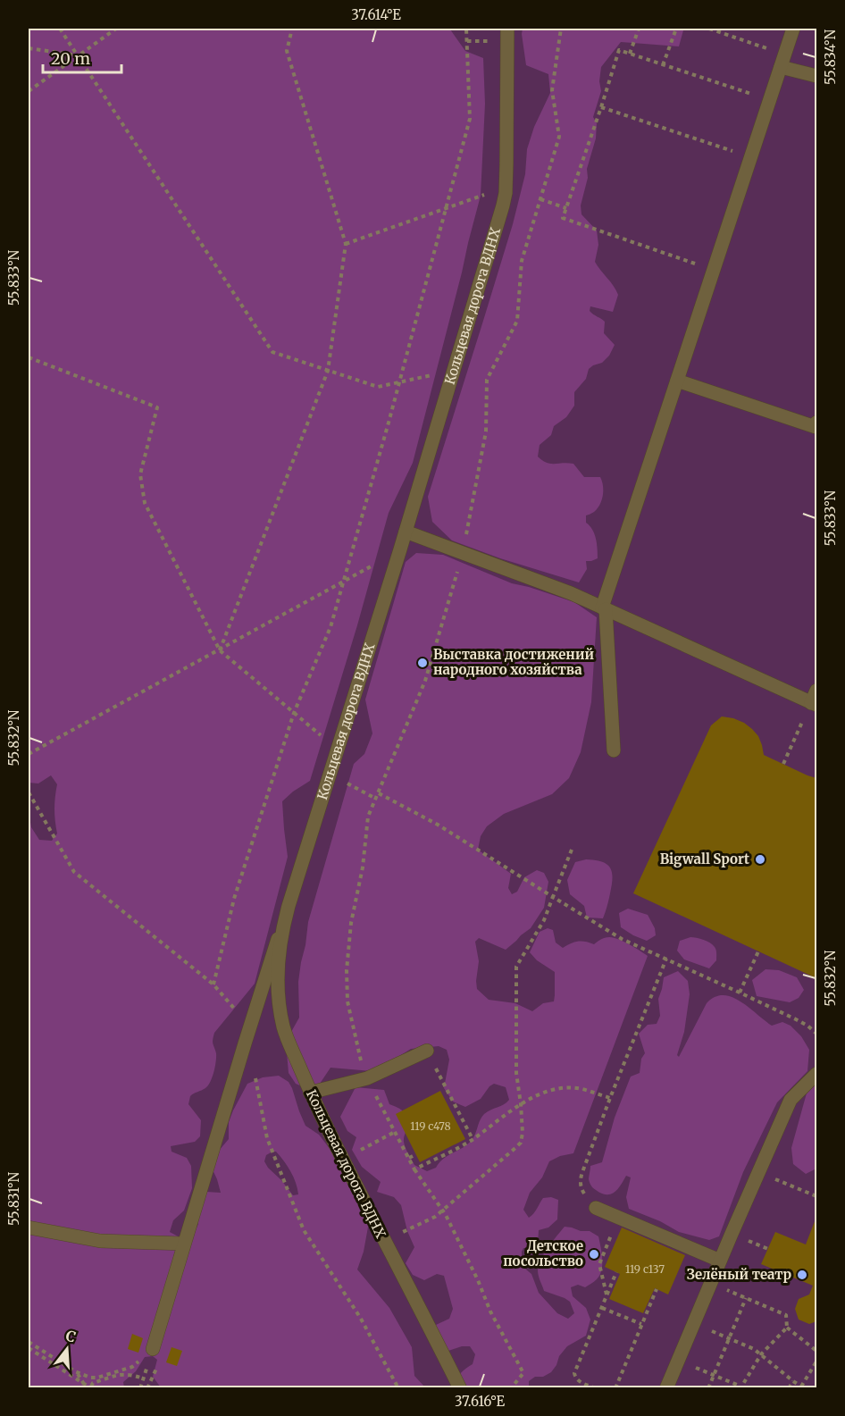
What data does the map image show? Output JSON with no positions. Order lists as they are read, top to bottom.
{
  "streets": {
    "street": ["Кольцевая дорога ВДНХ"]
  },
  "places": [
    "Выставка достижений народного хозяйства",
    "Bigwall Sport",
    "Детское посольство",
    "Зелёный театр"
  ],
  "house_numbers": ["119 с478", "119 с137"],
  "scale_bar": "20 m",
  "north": "top",
  "coordinates": [
    "37.614°E",
    "55.834°N",
    "55.833°N",
    "55.832°N",
    "55.831°N",
    "37.616°E"
  ]
}
